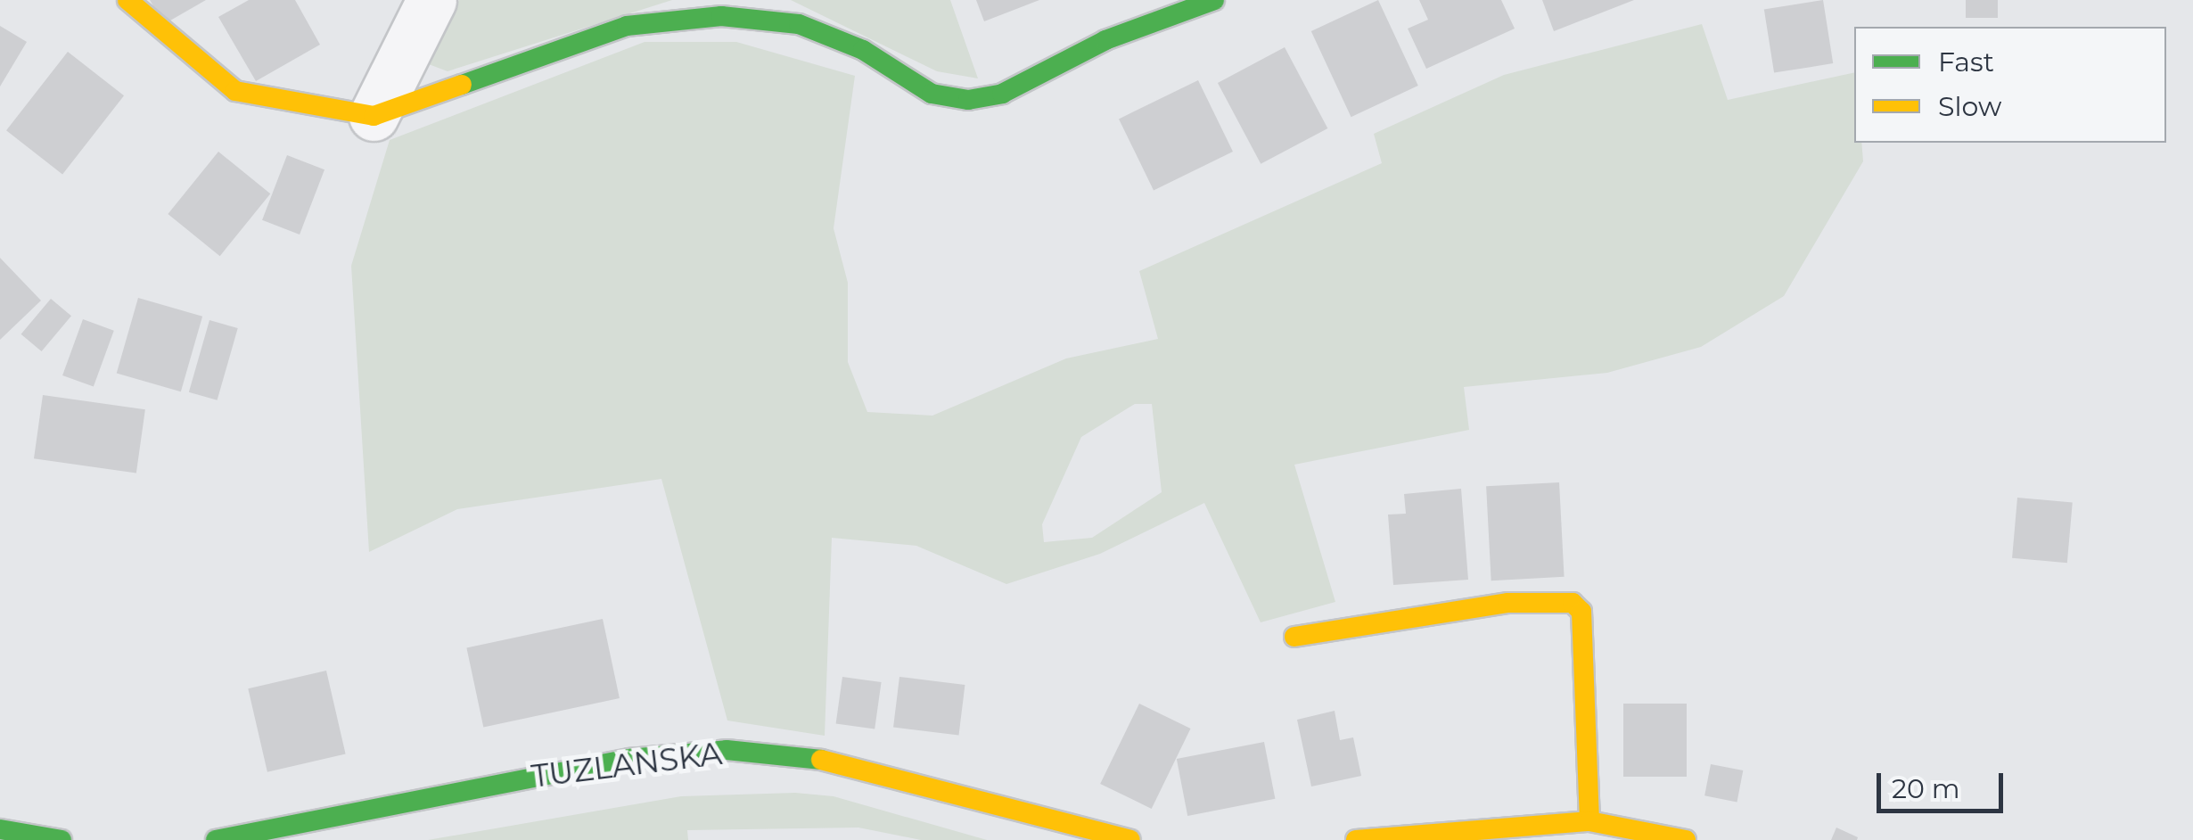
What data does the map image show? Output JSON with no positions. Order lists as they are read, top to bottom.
{
  "streets": {
    "street": ["TUZLANSKA"]
  },
  "legend": ["Fast", "Slow"],
  "scale_bar": "20 m"
}
